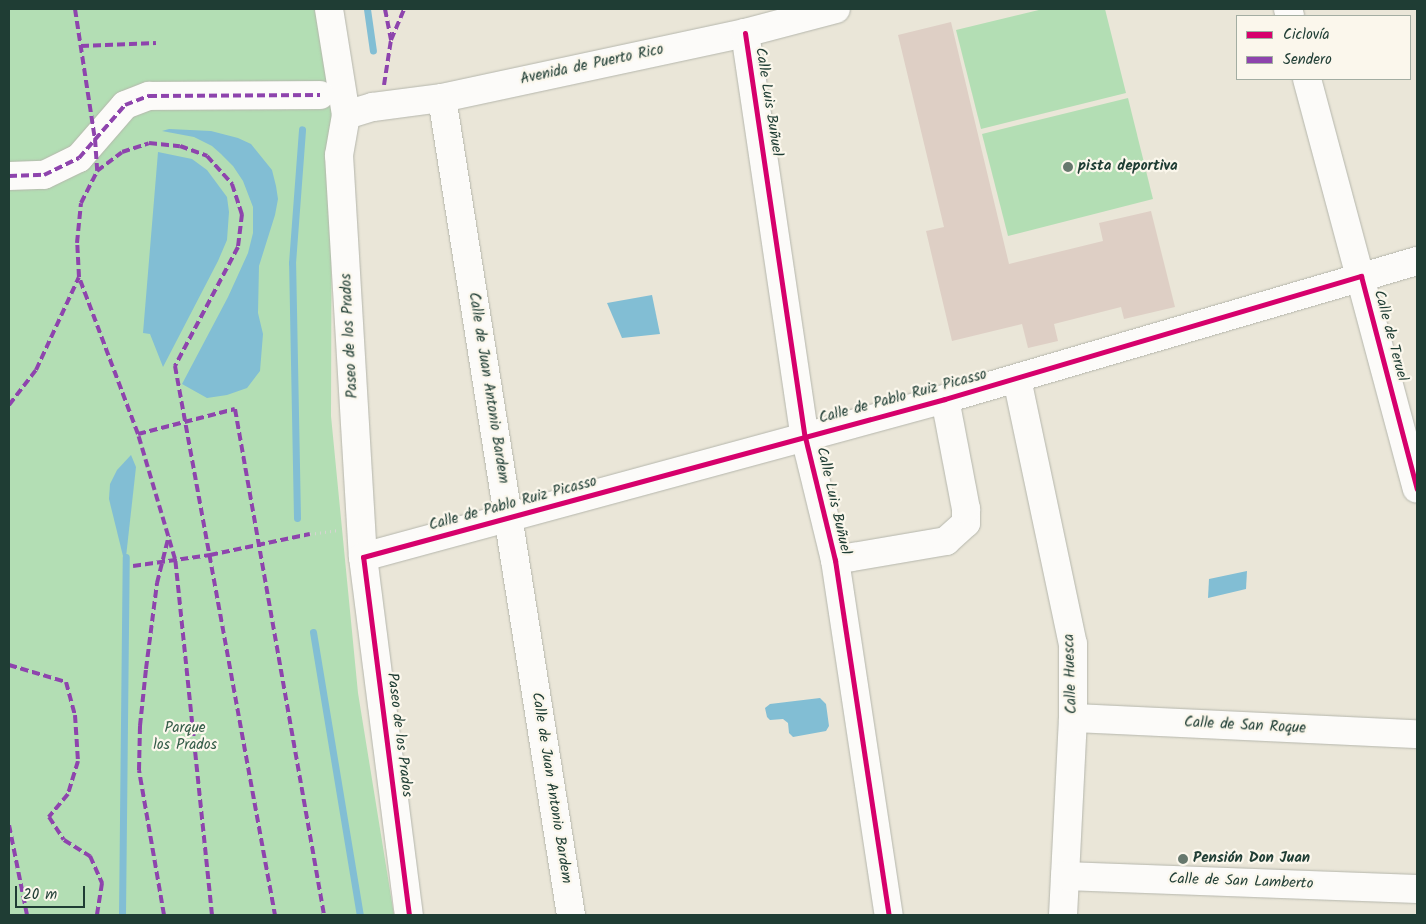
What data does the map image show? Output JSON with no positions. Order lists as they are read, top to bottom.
{
  "streets": {
    "street": [
      "Avenida de Puerto Rico",
      "Calle Luis Buñuel",
      "Paseo de los Prados",
      "Calle de Teruel",
      "Calle de Juan Antonio Bardem",
      "Calle de Pablo Ruiz Picasso",
      "Calle Huesca",
      "Calle de San Roque",
      "Calle de San Lamberto"
    ]
  },
  "crossings": [
    ["Avenida de Puerto Rico", "Calle Luis Buñuel"],
    ["Avenida de Puerto Rico", "Paseo de los Prados"],
    ["Avenida de Puerto Rico", "Calle de Juan Antonio Bardem"],
    ["Calle Luis Buñuel", "Calle de Pablo Ruiz Picasso"],
    ["Paseo de los Prados", "Calle de Pablo Ruiz Picasso"],
    ["Calle de Teruel", "Calle de Pablo Ruiz Picasso"],
    ["Calle de Juan Antonio Bardem", "Calle de Pablo Ruiz Picasso"],
    ["Calle de Pablo Ruiz Picasso", "Calle Huesca"],
    ["Calle Huesca", "Calle de San Roque"],
    ["Calle Huesca", "Calle de San Lamberto"]
  ],
  "parks": ["Parque los Prados"],
  "places": ["pista deportiva", "Pensión Don Juan"],
  "legend": ["Ciclovía", "Sendero"],
  "scale_bar": "20 m"
}
